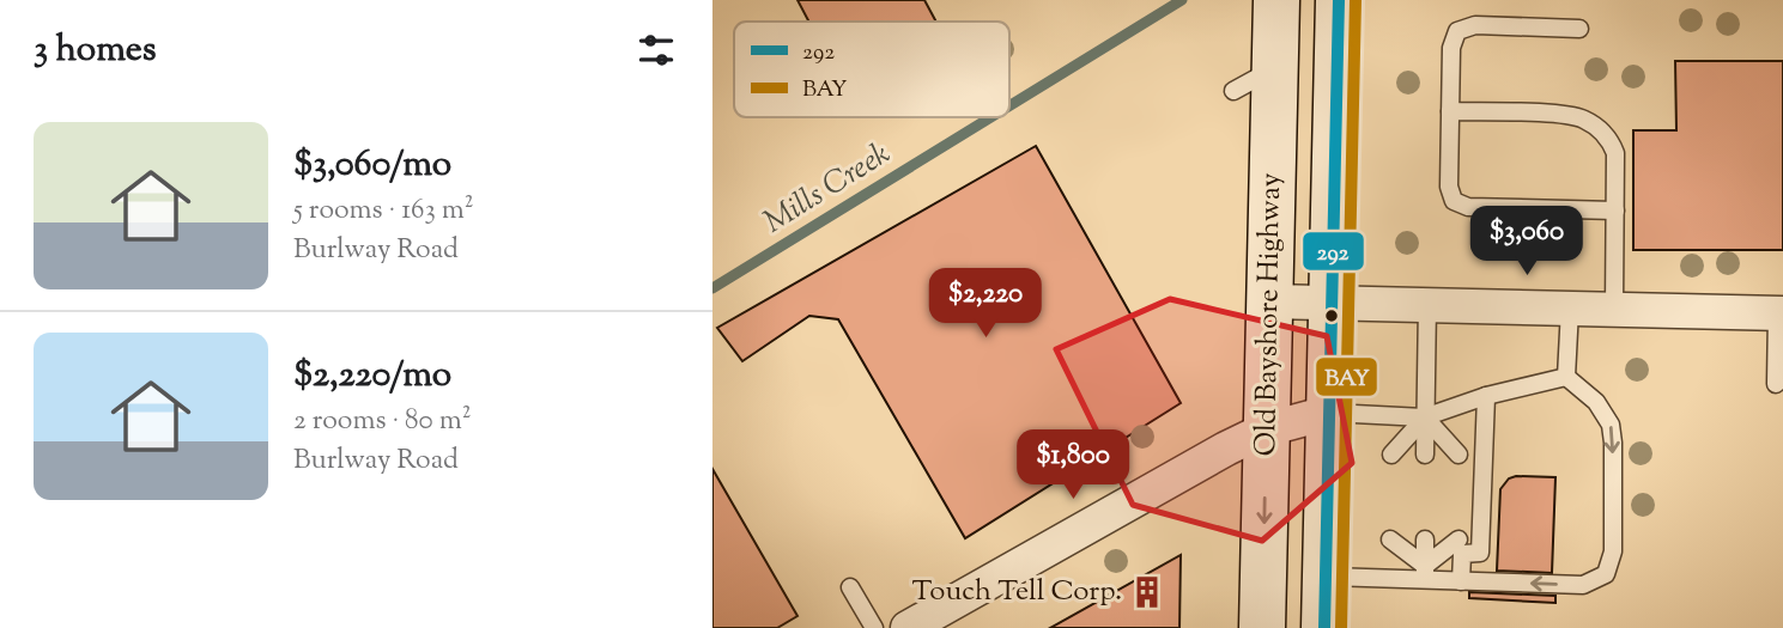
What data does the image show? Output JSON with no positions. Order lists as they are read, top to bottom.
{
  "streets": {
    "main road": ["Old Bayshore Highway"]
  },
  "water": ["Mills Creek"],
  "places": {
    "building": ["Touch Tell Corp."]
  },
  "lines": ["transit line 292", "transit line BAY"],
  "legend": ["292", "BAY"],
  "page": {
    "heading": "3 homes",
    "list": [
      {
        "name": "$3,060/mo",
        "note": "5 rooms · 163 m² · Burlway Road"
      },
      {
        "name": "$2,220/mo",
        "note": "2 rooms · 80 m² · Burlway Road"
      }
    ],
    "price": ["$3,060", "$2,220", "$1,800"]
  }
}
